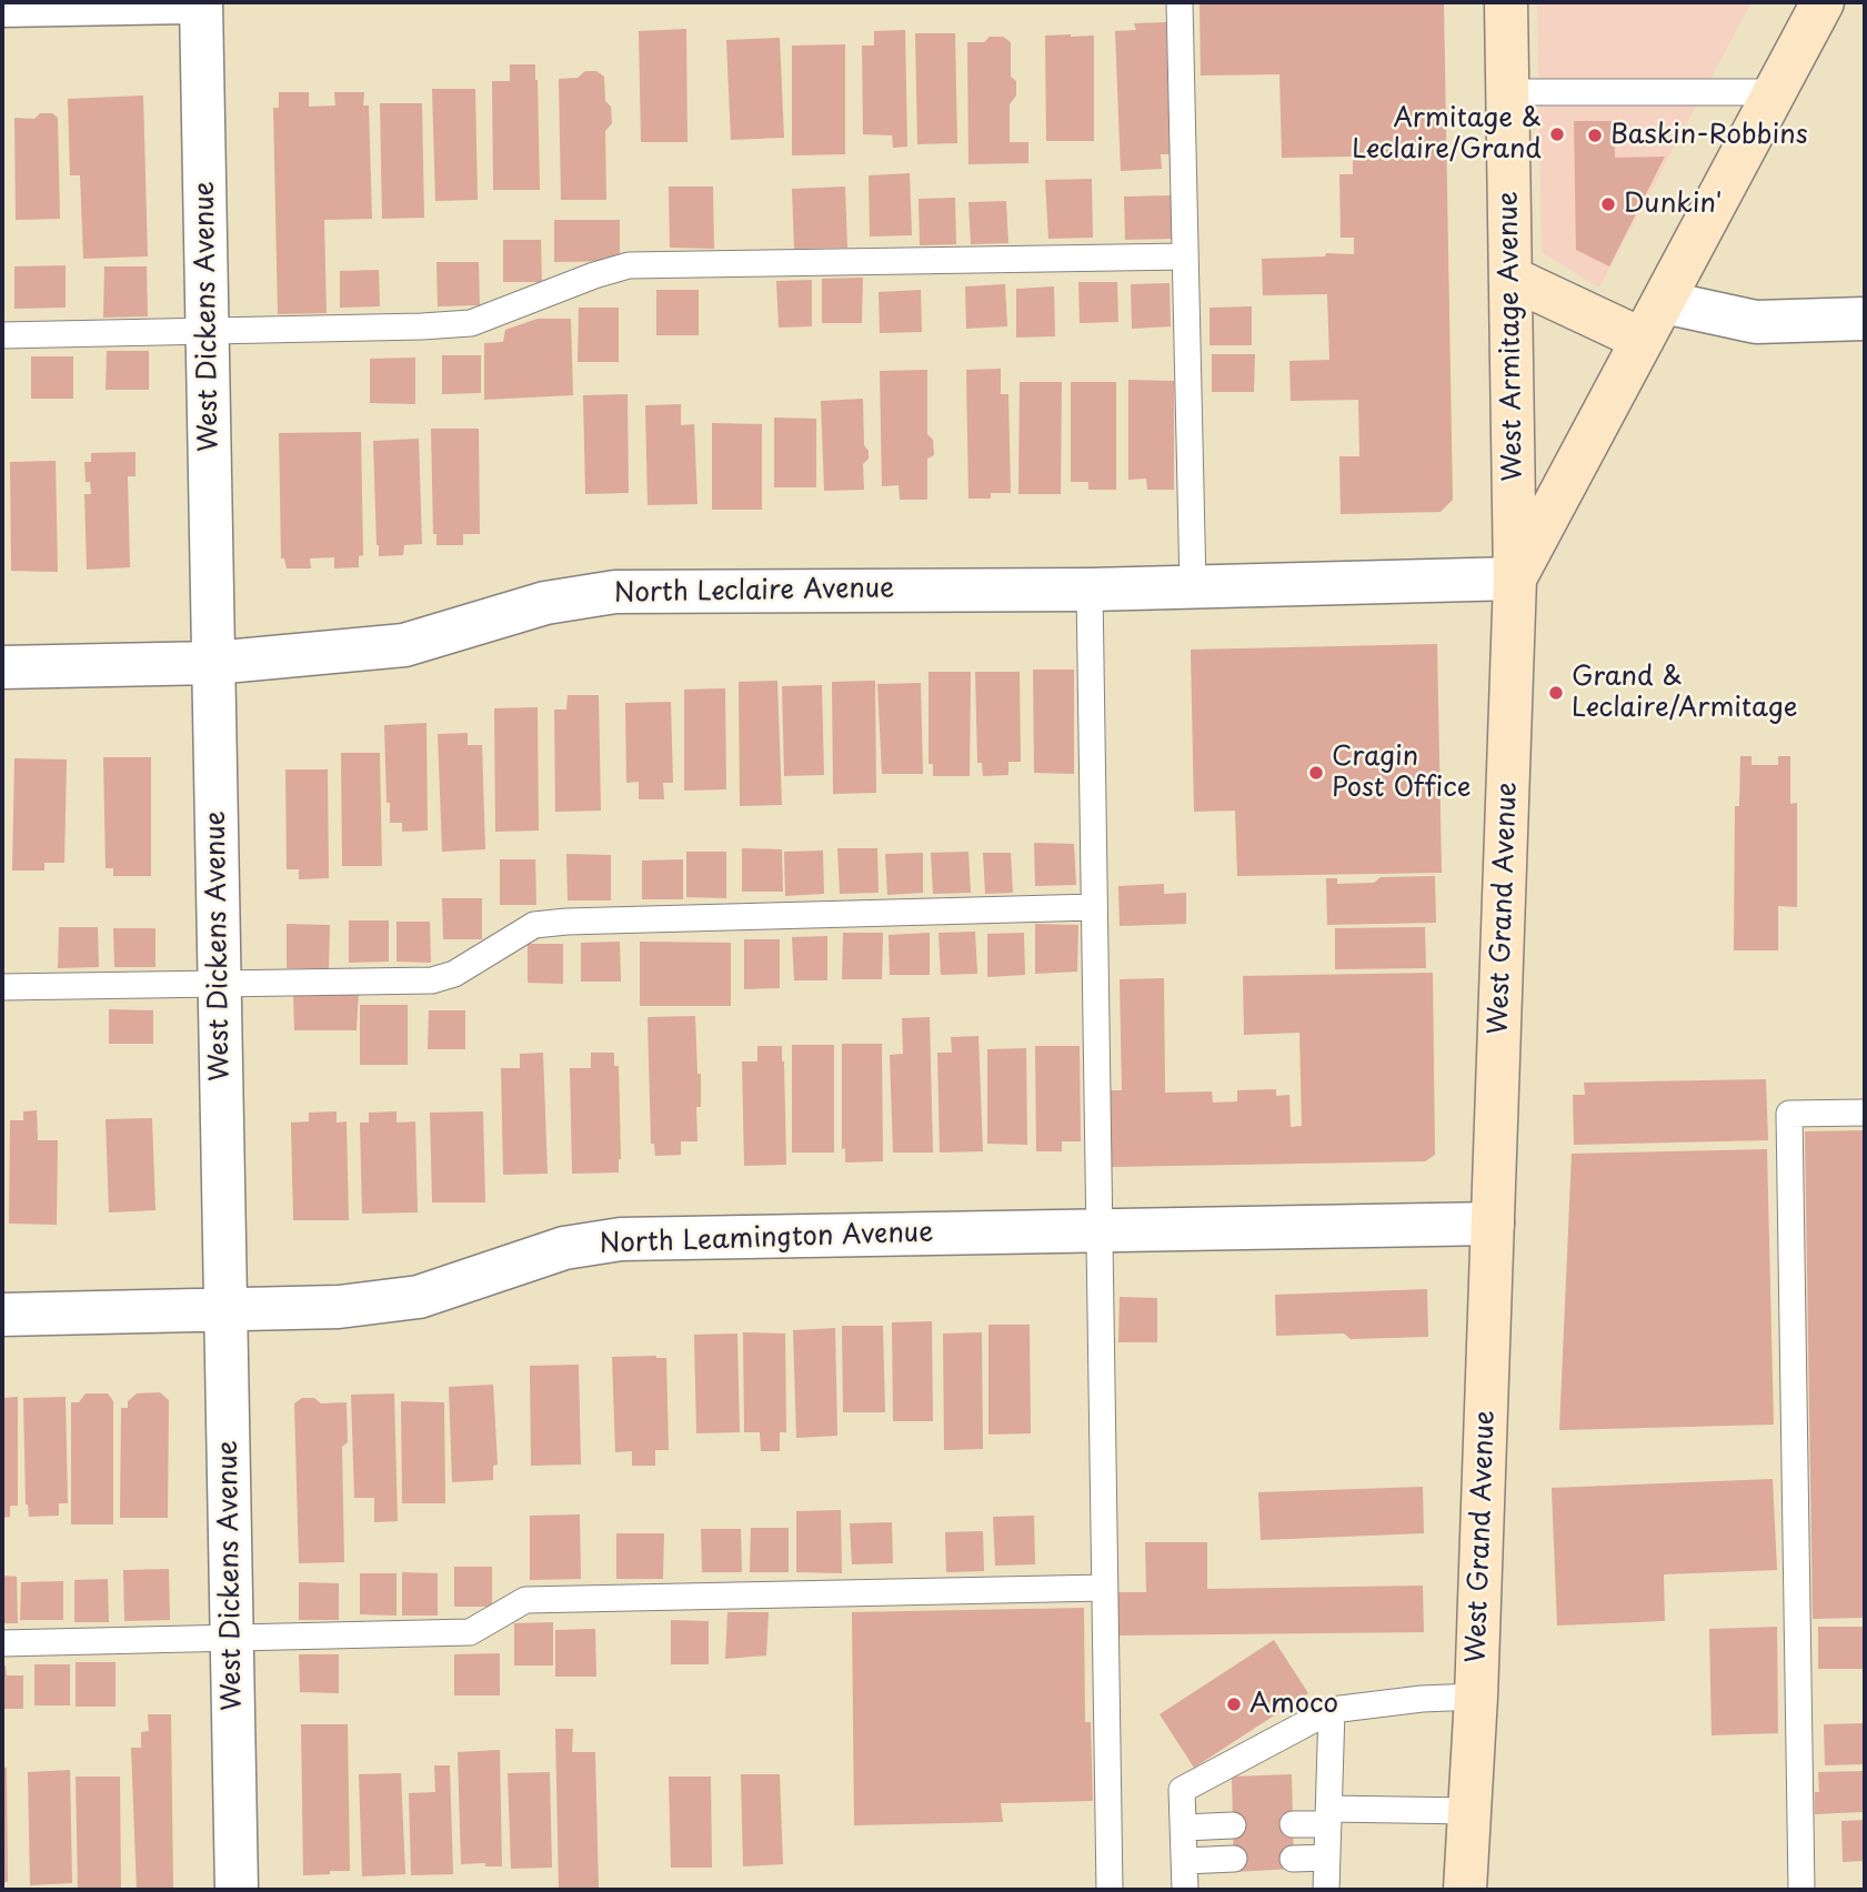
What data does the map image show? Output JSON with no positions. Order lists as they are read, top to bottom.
{
  "streets": {
    "main road": ["West Armitage Avenue", "West Grand Avenue"],
    "street": ["West Dickens Avenue", "North Leclaire Avenue", "North Leamington Avenue"]
  },
  "crossings": [
    ["West Dickens Avenue", "North Leclaire Avenue"],
    ["West Dickens Avenue", "North Leamington Avenue"],
    ["West Armitage Avenue", "North Leclaire Avenue"],
    ["West Armitage Avenue", "West Grand Avenue"],
    ["North Leclaire Avenue", "West Grand Avenue"],
    ["West Grand Avenue", "North Leamington Avenue"]
  ],
  "places": [
    "Armitage & Leclaire/Grand",
    "Baskin-Robbins",
    "Dunkin'",
    "Grand & Leclaire/Armitage",
    "Cragin Post Office",
    "Amoco"
  ]
}
